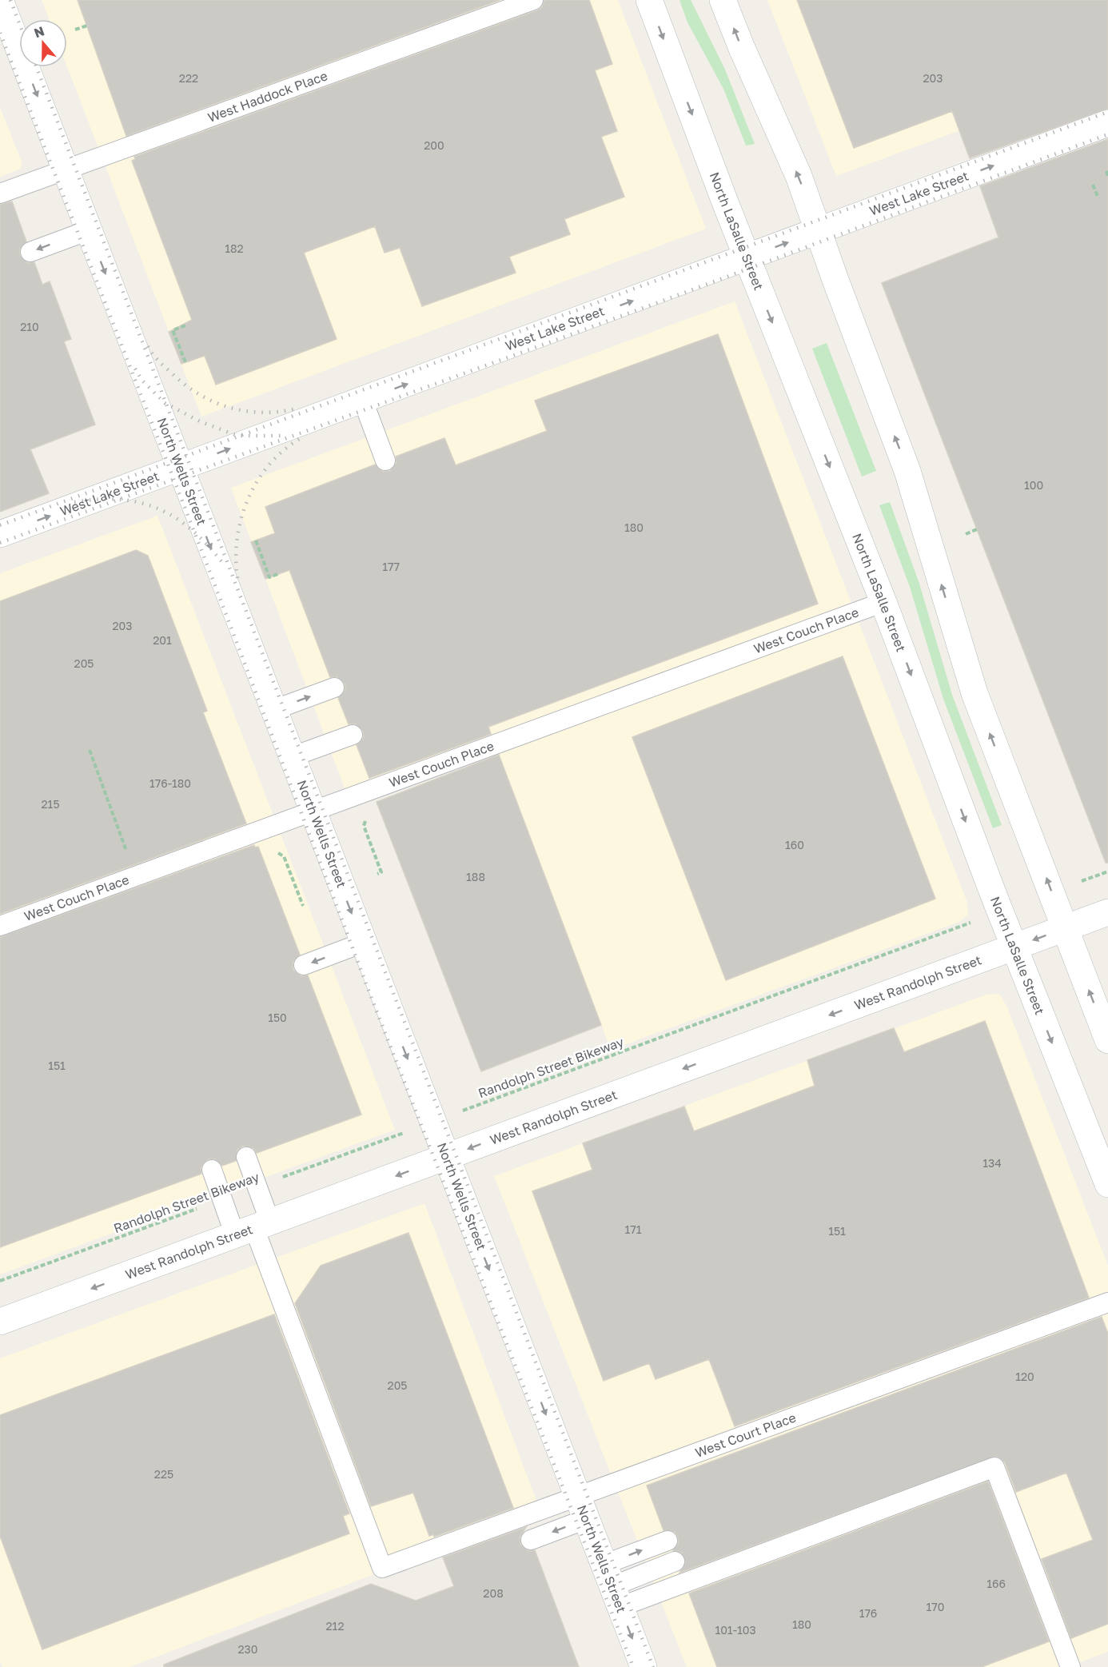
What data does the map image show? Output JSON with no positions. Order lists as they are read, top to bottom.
{
  "streets": {
    "main road": [
      "West Lake Street",
      "North LaSalle Street",
      "North Wells Street",
      "West Randolph Street"
    ],
    "lane": ["West Haddock Place", "West Couch Place", "West Court Place"],
    "path": ["Randolph Street Bikeway"]
  },
  "crossings": [
    ["West Haddock Place", "North Wells Street"],
    ["West Lake Street", "North LaSalle Street"],
    ["West Lake Street", "North Wells Street"],
    ["North LaSalle Street", "West Couch Place"],
    ["North LaSalle Street", "West Randolph Street"],
    ["North LaSalle Street", "Randolph Street Bikeway"],
    ["North Wells Street", "West Couch Place"],
    ["North Wells Street", "West Randolph Street"],
    ["North Wells Street", "Randolph Street Bikeway"],
    ["North Wells Street", "West Court Place"],
    ["West Randolph Street", "West Court Place"]
  ],
  "one_way": ["West Lake Street", "North Wells Street", "West Randolph Street"],
  "house_numbers": [
    "222",
    "203",
    "200",
    "182",
    "210",
    "100",
    "180",
    "177",
    "203",
    "201",
    "205",
    "176-180",
    "215",
    "160",
    "188",
    "150",
    "151",
    "134",
    "171",
    "151",
    "120",
    "205",
    "225",
    "166",
    "208",
    "170",
    "176",
    "180",
    "212",
    "101-103",
    "230"
  ],
  "north": "top"
}
